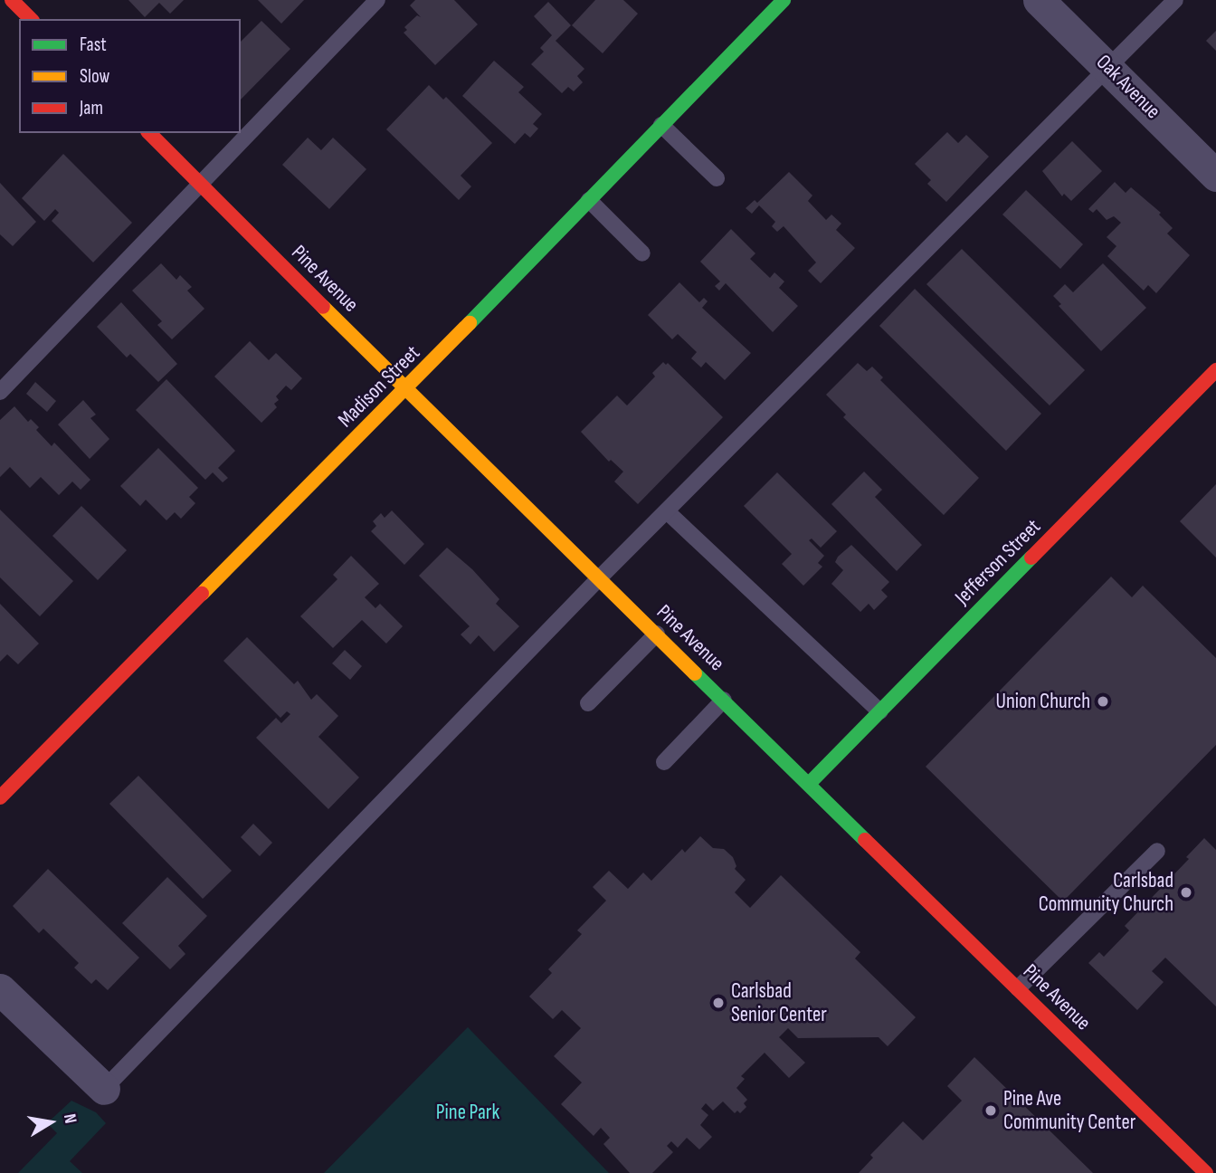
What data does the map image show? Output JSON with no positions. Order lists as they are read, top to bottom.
{
  "streets": {
    "street": [
      "Oak Avenue",
      "Pine Avenue",
      "Madison Street",
      "Jefferson Street"
    ]
  },
  "crossings": [
    ["Pine Avenue", "Madison Street"],
    ["Pine Avenue", "Jefferson Street"]
  ],
  "parks": ["Pine Park"],
  "places": [
    "Union Church",
    "Carlsbad Community Church",
    "Carlsbad Senior Center",
    "Pine Ave Community Center"
  ],
  "legend": ["Fast", "Slow", "Jam"],
  "north": "right"
}
